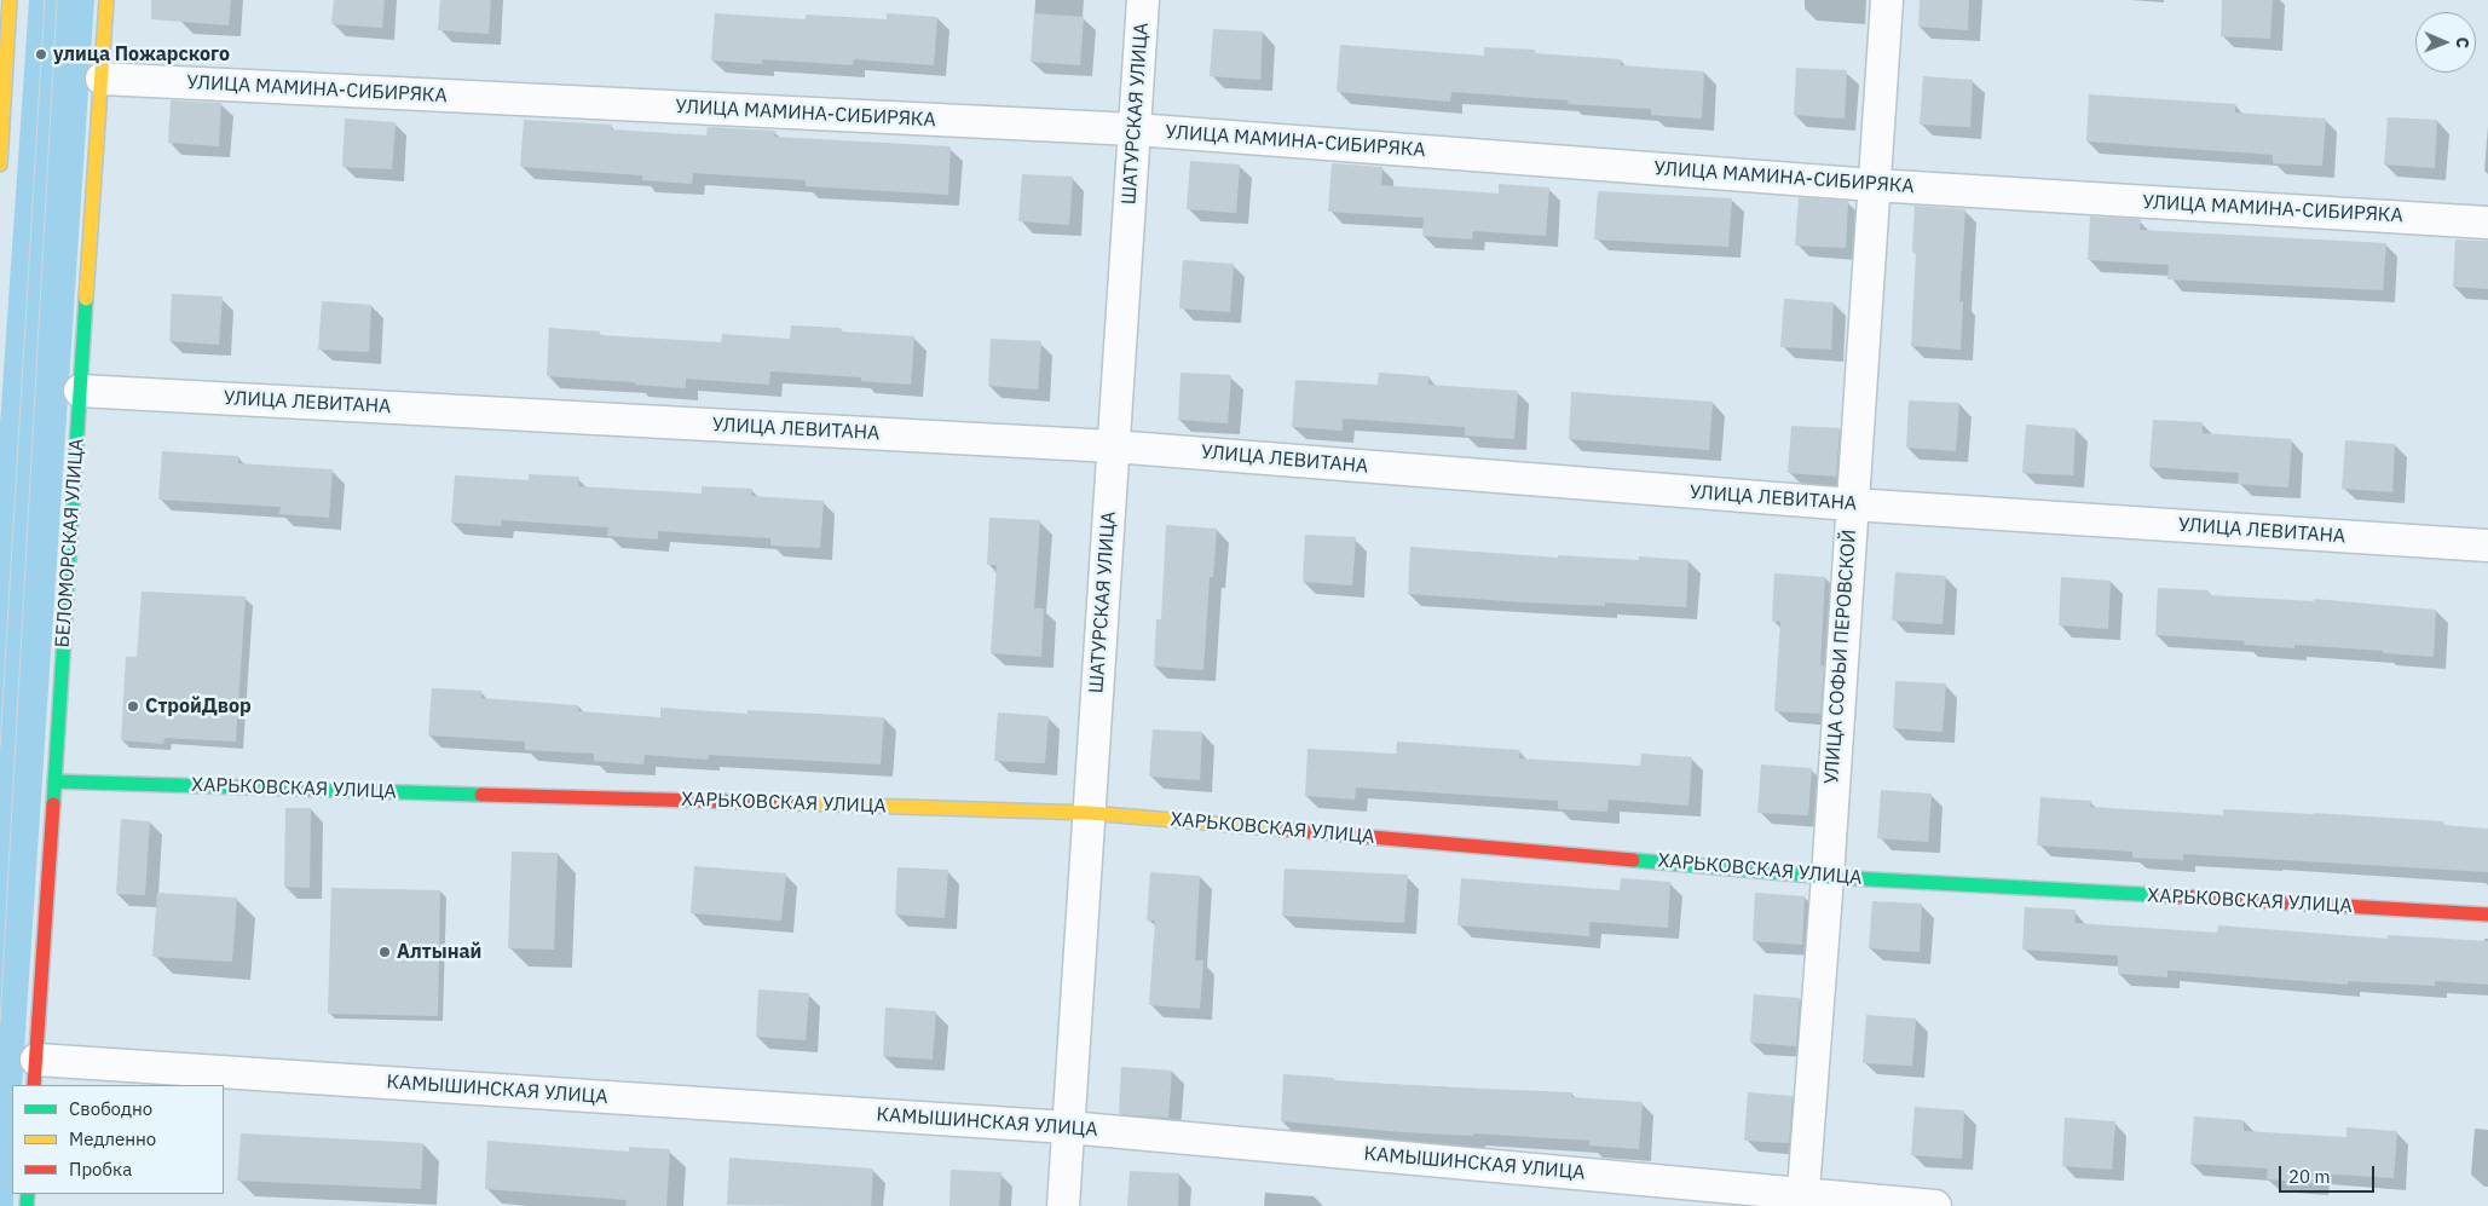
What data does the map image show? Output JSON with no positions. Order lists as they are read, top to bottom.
{
  "streets": {
    "street": [
      "УЛИЦА МАМИНА-СИБИРЯКА",
      "ШАТУРСКАЯ УЛИЦА",
      "УЛИЦА ЛЕВИТАНА",
      "БЕЛОМОРСКАЯ УЛИЦА",
      "УЛИЦА СОФЬИ ПЕРОВСКОЙ",
      "ХАРЬКОВСКАЯ УЛИЦА",
      "КАМЫШИНСКАЯ УЛИЦА"
    ]
  },
  "crossings": [
    ["УЛИЦА МАМИНА-СИБИРЯКА", "ШАТУРСКАЯ УЛИЦА"],
    ["УЛИЦА МАМИНА-СИБИРЯКА", "БЕЛОМОРСКАЯ УЛИЦА"],
    ["УЛИЦА МАМИНА-СИБИРЯКА", "УЛИЦА СОФЬИ ПЕРОВСКОЙ"],
    ["ШАТУРСКАЯ УЛИЦА", "УЛИЦА ЛЕВИТАНА"],
    ["ШАТУРСКАЯ УЛИЦА", "ХАРЬКОВСКАЯ УЛИЦА"],
    ["ШАТУРСКАЯ УЛИЦА", "КАМЫШИНСКАЯ УЛИЦА"],
    ["УЛИЦА ЛЕВИТАНА", "БЕЛОМОРСКАЯ УЛИЦА"],
    ["УЛИЦА ЛЕВИТАНА", "УЛИЦА СОФЬИ ПЕРОВСКОЙ"],
    ["БЕЛОМОРСКАЯ УЛИЦА", "ХАРЬКОВСКАЯ УЛИЦА"],
    ["БЕЛОМОРСКАЯ УЛИЦА", "КАМЫШИНСКАЯ УЛИЦА"],
    ["УЛИЦА СОФЬИ ПЕРОВСКОЙ", "ХАРЬКОВСКАЯ УЛИЦА"],
    ["УЛИЦА СОФЬИ ПЕРОВСКОЙ", "КАМЫШИНСКАЯ УЛИЦА"]
  ],
  "places": ["улица Пожарского", "СтройДвор", "Алтынай"],
  "legend": ["Свободно", "Медленно", "Пробка"],
  "scale_bar": "20 m",
  "north": "right"
}
